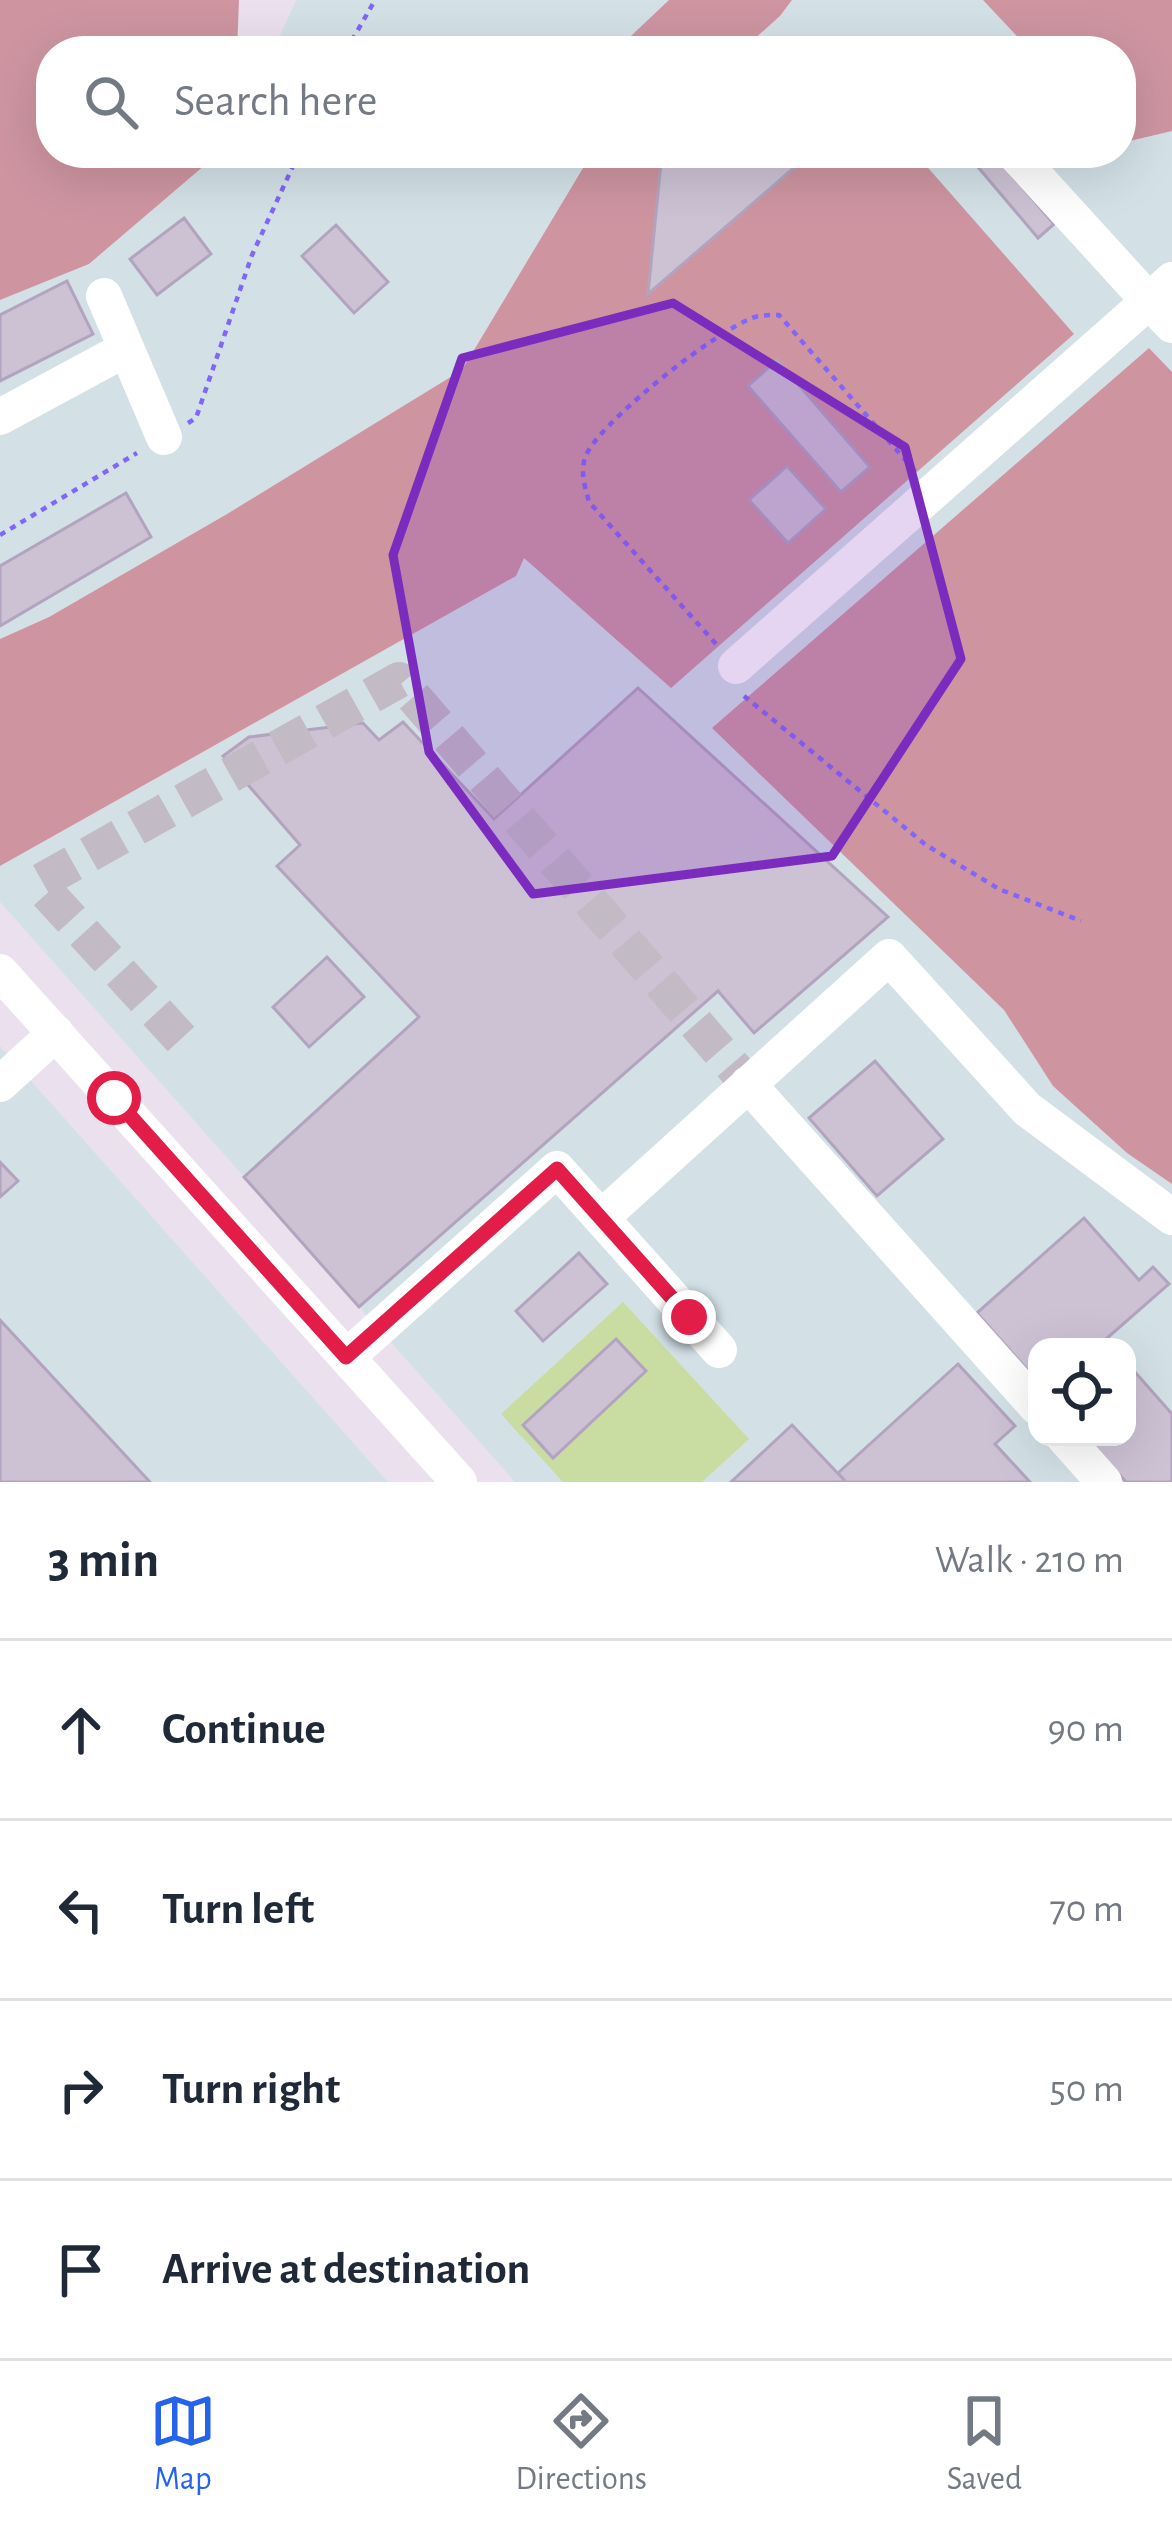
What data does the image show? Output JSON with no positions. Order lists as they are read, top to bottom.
{
  "page": {
    "search": "Search here",
    "heading": ["3 min", "Walk · 210 m"],
    "list": [
      ["Continue", "90 m"],
      ["Turn left", "70 m"],
      ["Turn right", "50 m"],
      "Arrive at destination"
    ],
    "nav": ["Map", "Directions", "Saved"]
  }
}
